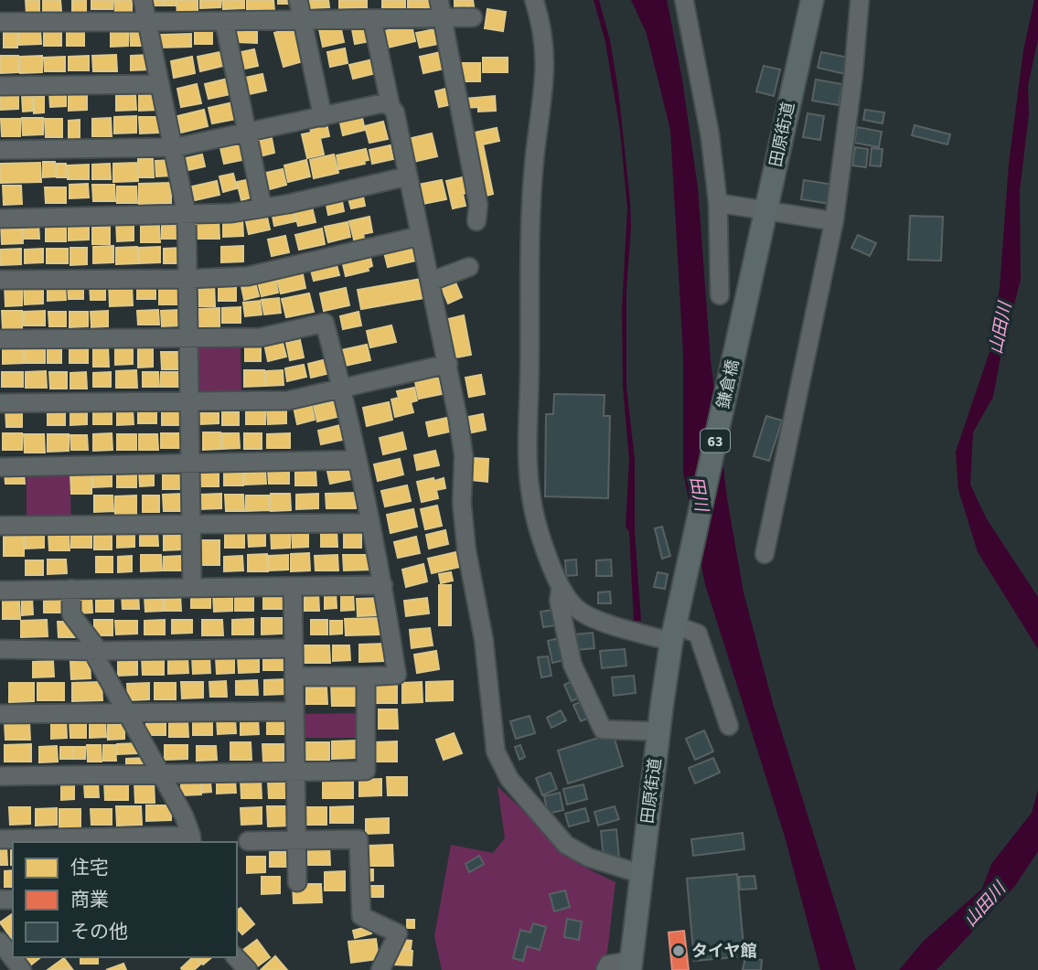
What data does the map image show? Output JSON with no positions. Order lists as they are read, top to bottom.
{
  "streets": {
    "main road": ["田原街道", "鎌倉橋", "63"]
  },
  "crossings": [
    ["田原街道", "鎌倉橋"]
  ],
  "water": ["山田川", "田川"],
  "places": ["タイヤ館"],
  "legend": ["住宅", "商業", "その他"]
}
